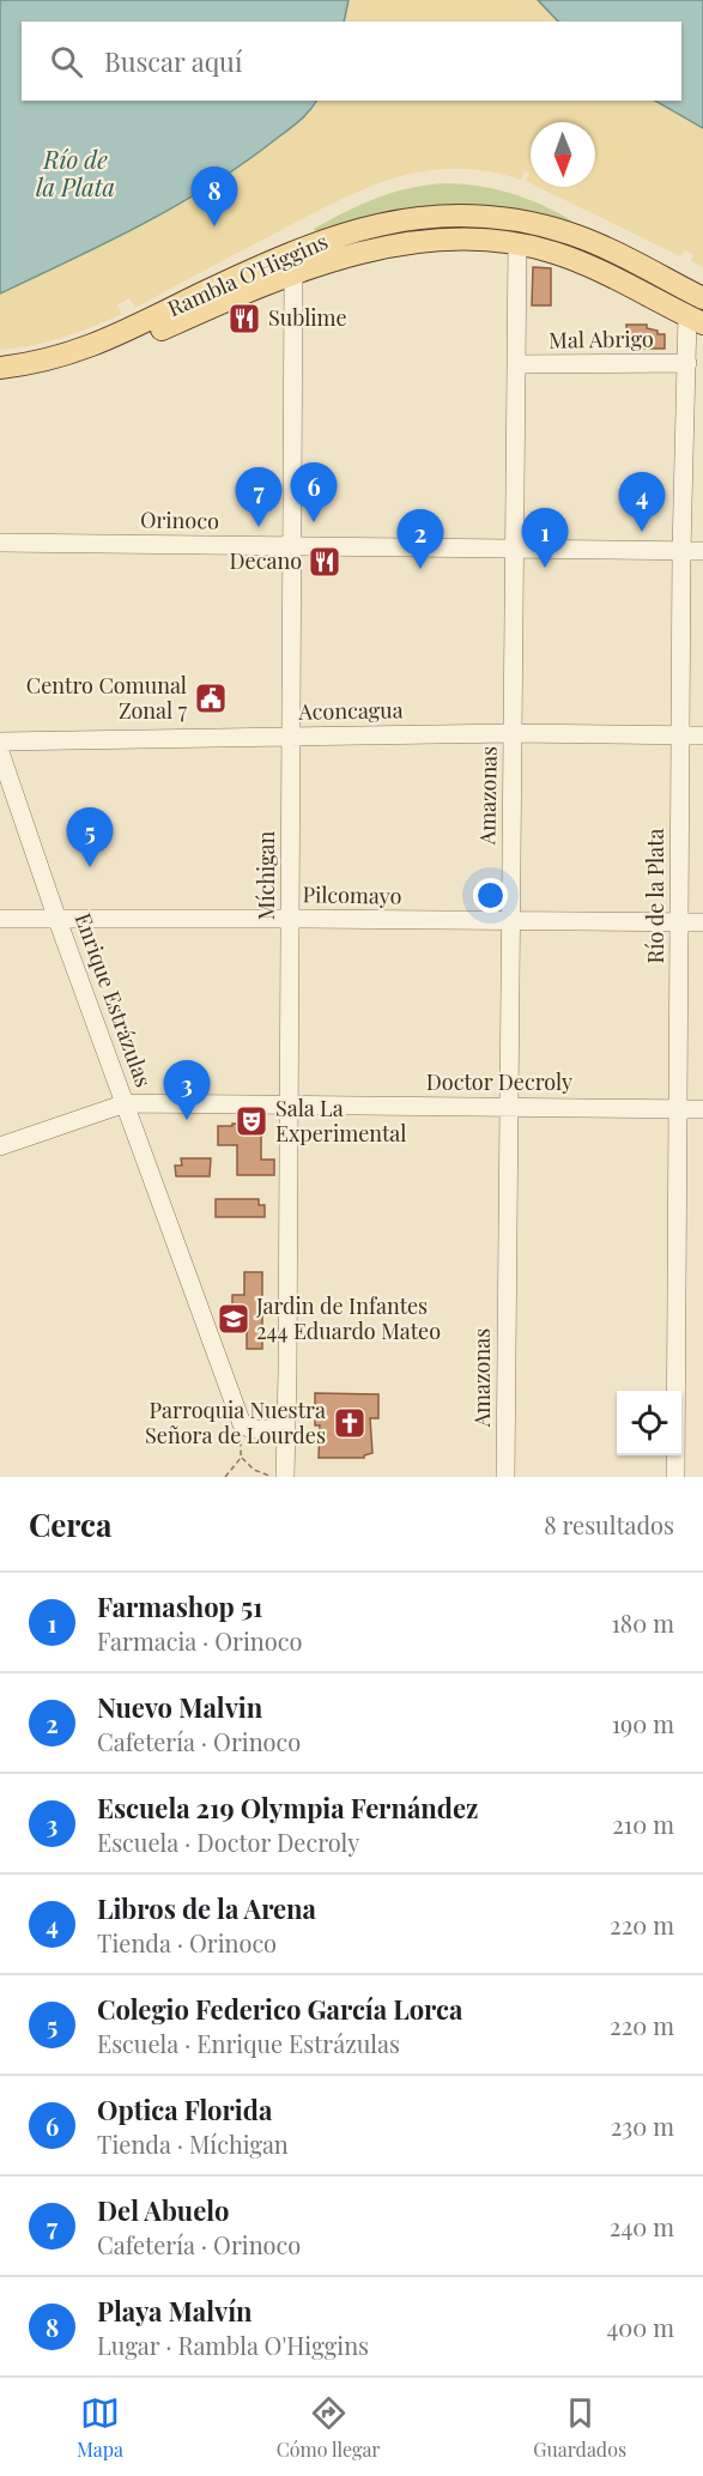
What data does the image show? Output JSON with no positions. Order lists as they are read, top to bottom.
{
  "streets": {
    "main road": ["Rambla O'Higgins"],
    "street": [
      "Mal Abrigo",
      "Orinoco",
      "Aconcagua",
      "Amazonas",
      "Míchigan",
      "Pilcomayo",
      "Río de la Plata",
      "Enrique Estrázulas",
      "Doctor Decroly"
    ]
  },
  "crossings": [
    ["Rambla O'Higgins", "Amazonas"],
    ["Rambla O'Higgins", "Míchigan"],
    ["Rambla O'Higgins", "Río de la Plata"],
    ["Mal Abrigo", "Amazonas"],
    ["Mal Abrigo", "Río de la Plata"],
    ["Orinoco", "Amazonas"],
    ["Orinoco", "Míchigan"],
    ["Orinoco", "Río de la Plata"],
    ["Aconcagua", "Amazonas"],
    ["Aconcagua", "Míchigan"],
    ["Aconcagua", "Río de la Plata"],
    ["Amazonas", "Pilcomayo"],
    ["Amazonas", "Doctor Decroly"],
    ["Míchigan", "Pilcomayo"],
    ["Míchigan", "Doctor Decroly"],
    ["Pilcomayo", "Río de la Plata"],
    ["Pilcomayo", "Enrique Estrázulas"],
    ["Río de la Plata", "Doctor Decroly"],
    ["Enrique Estrázulas", "Doctor Decroly"]
  ],
  "water": ["Río de la Plata"],
  "places": {
    "restaurant": ["Sublime", "Decano"],
    "public building": ["Centro Comunal Zonal 7"],
    "theatre": ["Sala La Experimental"],
    "school or university": ["Jardin de Infantes 244 Eduardo Mateo"],
    "church": ["Parroquia Nuestra Señora de Lourdes"]
  },
  "north": "bottom",
  "page": {
    "search": "Buscar aquí",
    "pins": [
      "8",
      "6",
      "7",
      "4",
      "1",
      "2",
      "5",
      "3"
    ],
    "heading": ["Cerca", "8 resultados"],
    "list": [
      {
        "mark": "1",
        "name": "Farmashop 51",
        "note": "Farmacia · Orinoco",
        "value": "180 m"
      },
      {
        "mark": "2",
        "name": "Nuevo Malvin",
        "note": "Cafetería · Orinoco",
        "value": "190 m"
      },
      {
        "mark": "3",
        "name": "Escuela 219 Olympia Fernández",
        "note": "Escuela · Doctor Decroly",
        "value": "210 m"
      },
      {
        "mark": "4",
        "name": "Libros de la Arena",
        "note": "Tienda · Orinoco",
        "value": "220 m"
      },
      {
        "mark": "5",
        "name": "Colegio Federico García Lorca",
        "note": "Escuela · Enrique Estrázulas",
        "value": "220 m"
      },
      {
        "mark": "6",
        "name": "Optica Florida",
        "note": "Tienda · Míchigan",
        "value": "230 m"
      },
      {
        "mark": "7",
        "name": "Del Abuelo",
        "note": "Cafetería · Orinoco",
        "value": "240 m"
      },
      {
        "mark": "8",
        "name": "Playa Malvín",
        "note": "Lugar · Rambla O'Higgins",
        "value": "400 m"
      }
    ],
    "nav": ["Mapa", "Cómo llegar", "Guardados"]
  }
}
